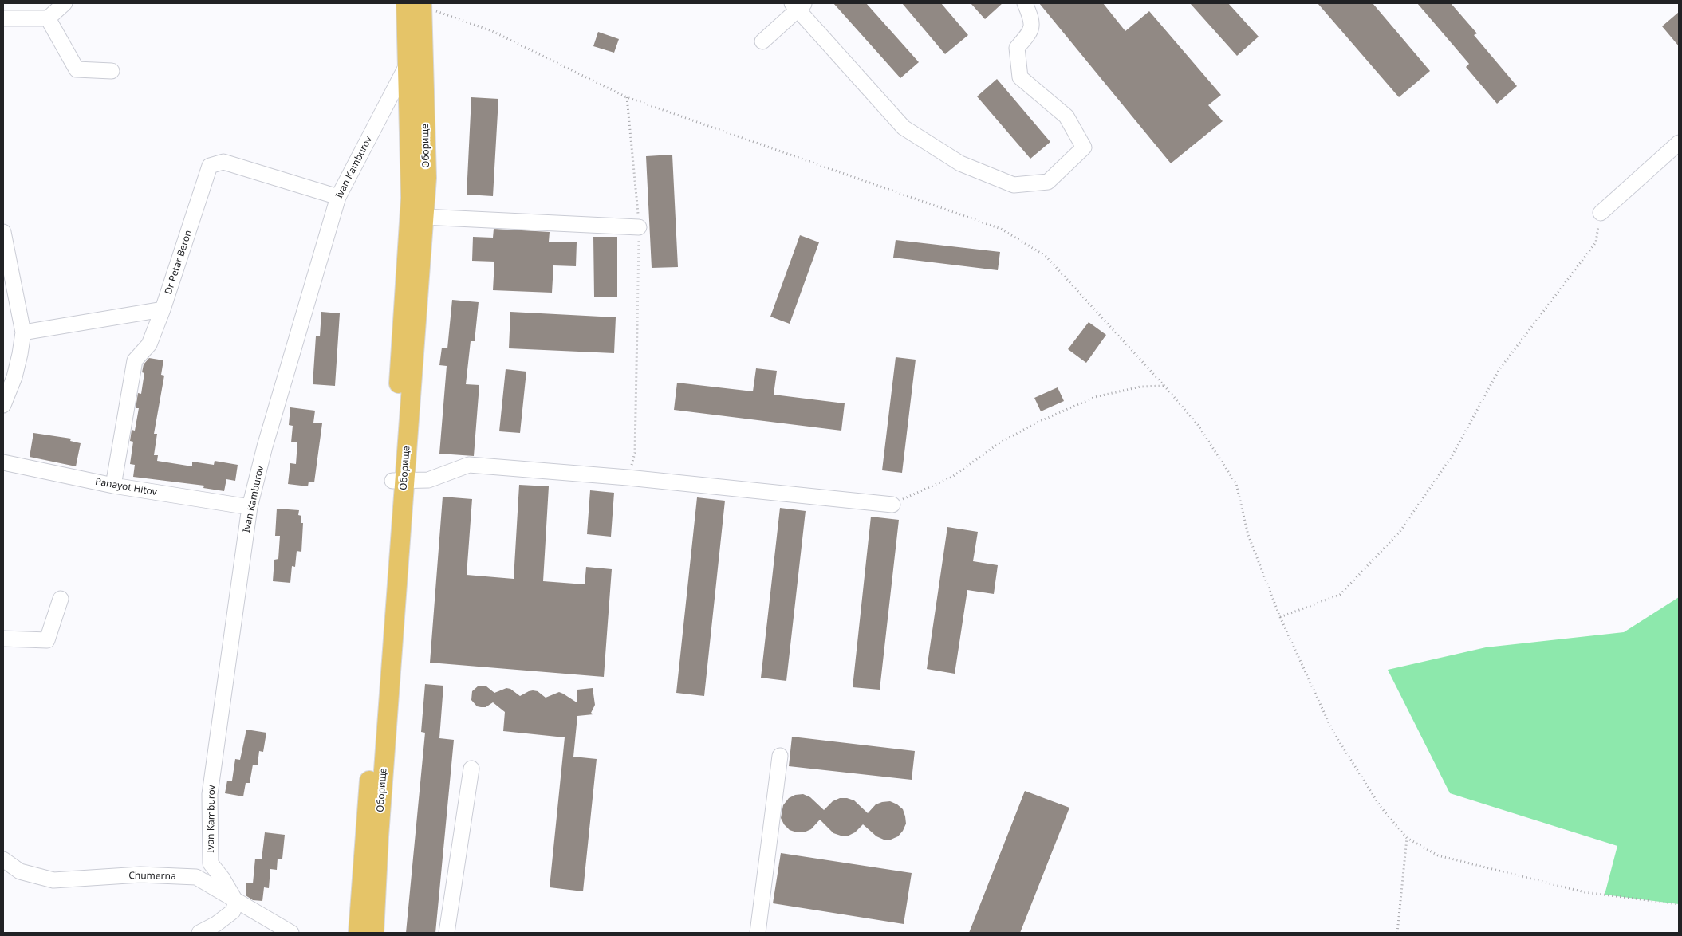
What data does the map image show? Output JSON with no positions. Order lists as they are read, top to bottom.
{
  "streets": {
    "main road": ["Оборище"],
    "street": [
      "Ivan Kamburov",
      "Dr Petar Beron",
      "Panayot Hitov",
      "Chumerna"
    ]
  },
  "crossings": [
    ["Оборище", "Ivan Kamburov"],
    ["Ivan Kamburov", "Dr Petar Beron"],
    ["Ivan Kamburov", "Panayot Hitov"],
    ["Ivan Kamburov", "Chumerna"],
    ["Dr Petar Beron", "Panayot Hitov"]
  ]
}
